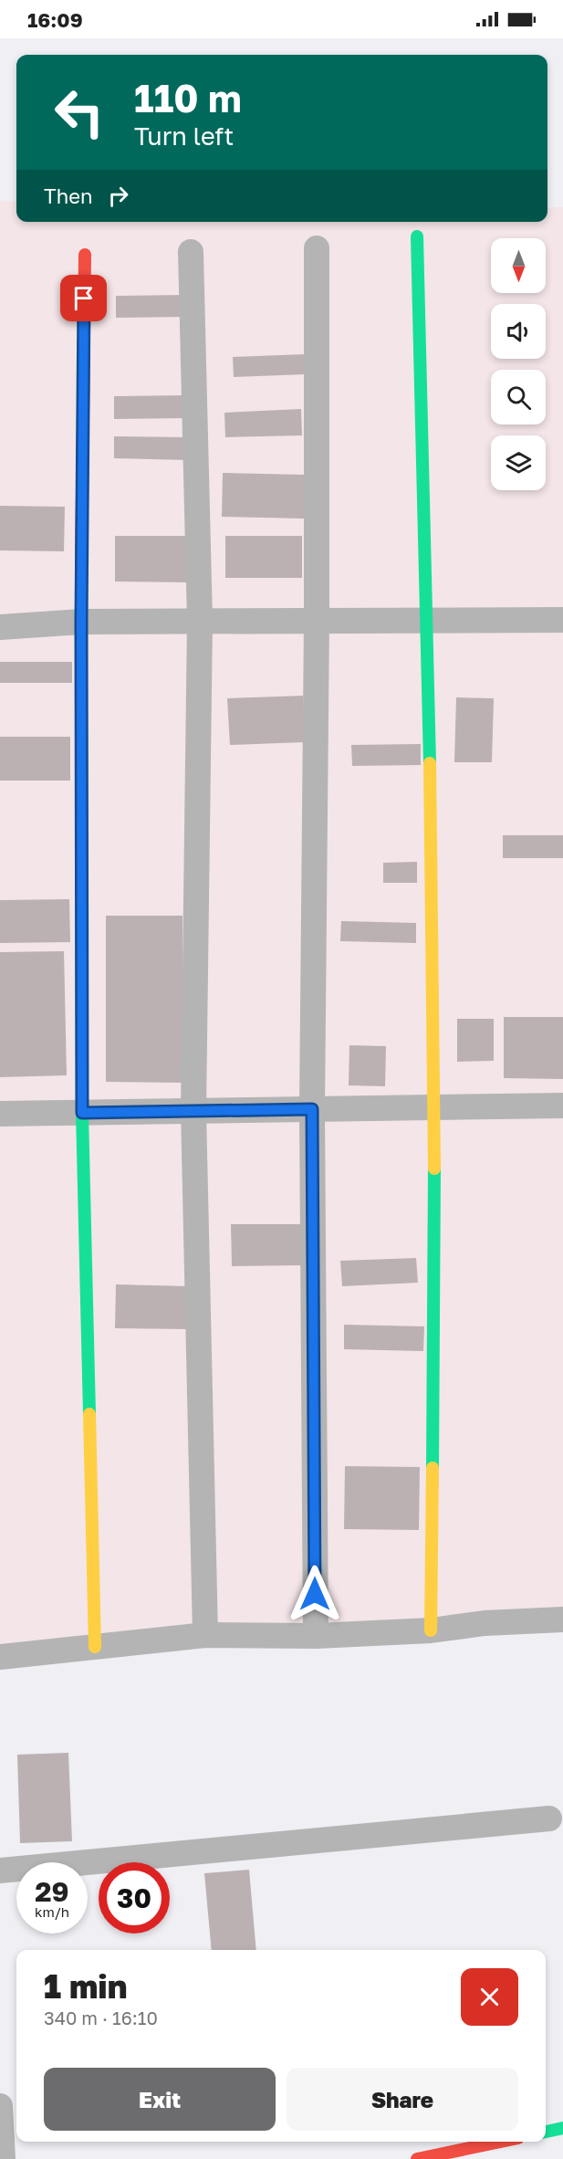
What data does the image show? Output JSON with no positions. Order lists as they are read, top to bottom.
{
  "north": "bottom",
  "page": {
    "status": "16:09",
    "turn": ["110 m", "Turn left"],
    "then": "Then",
    "speed": "29 km/h",
    "limit": "30",
    "heading": ["1 min", "340 m · 16:10"],
    "buttons": ["Exit", "Share"]
  }
}
